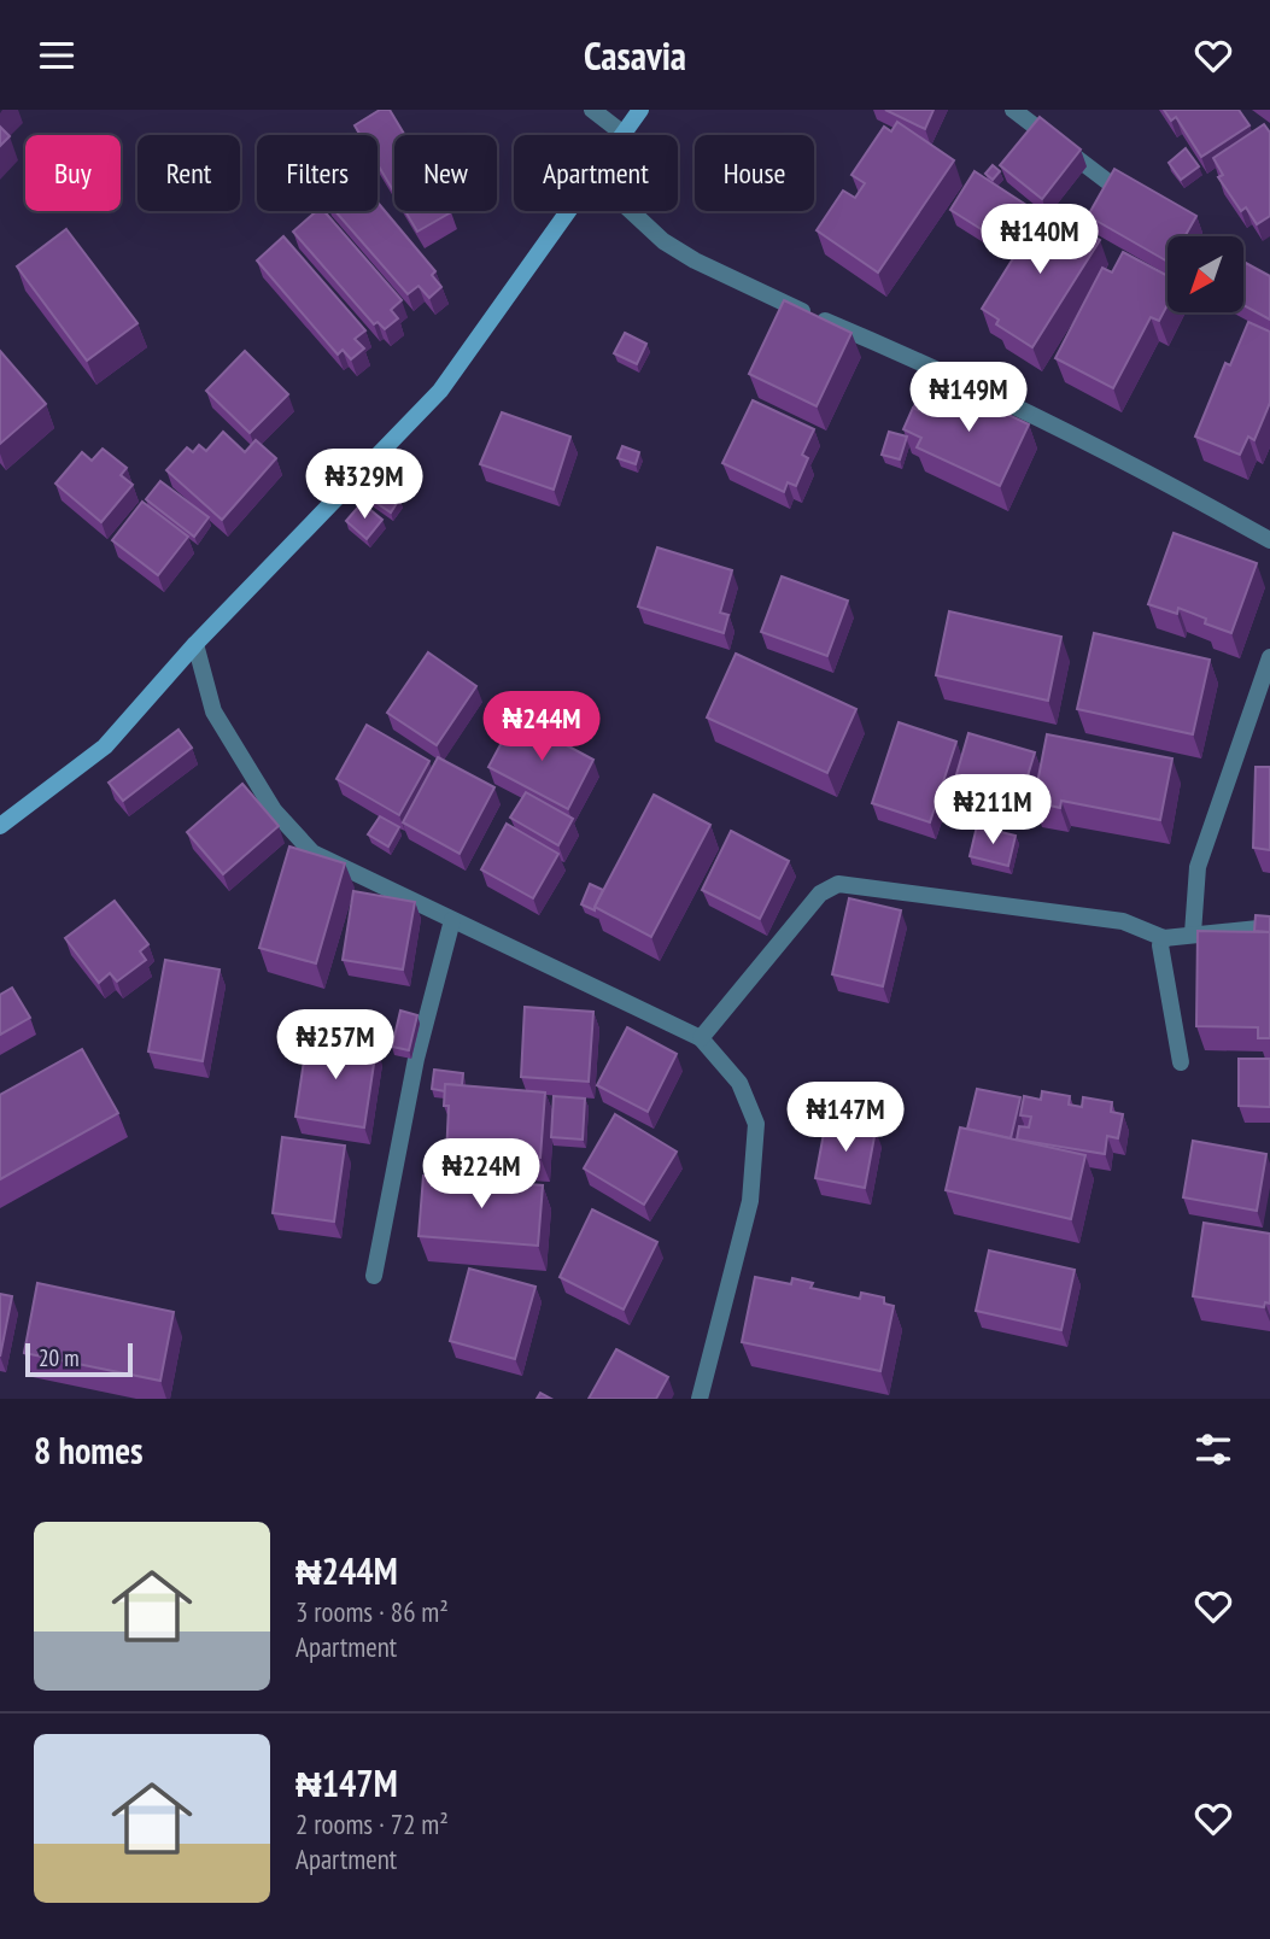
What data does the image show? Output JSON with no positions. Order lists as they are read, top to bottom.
{
  "scale_bar": "20 m",
  "north": "bottom left",
  "page": {
    "header": "Casavia",
    "chip": [
      "Buy",
      "Rent",
      "Filters",
      "New",
      "Apartment",
      "House"
    ],
    "price": [
      "₦140M",
      "₦149M",
      "₦329M",
      "₦244M",
      "₦211M",
      "₦257M",
      "₦147M",
      "₦224M"
    ],
    "scale": "20 m",
    "heading": "8 homes",
    "list": [
      {
        "name": "₦244M",
        "note": "3 rooms · 86 m² · Apartment"
      },
      {
        "name": "₦147M",
        "note": "2 rooms · 72 m² · Apartment"
      }
    ]
  }
}
